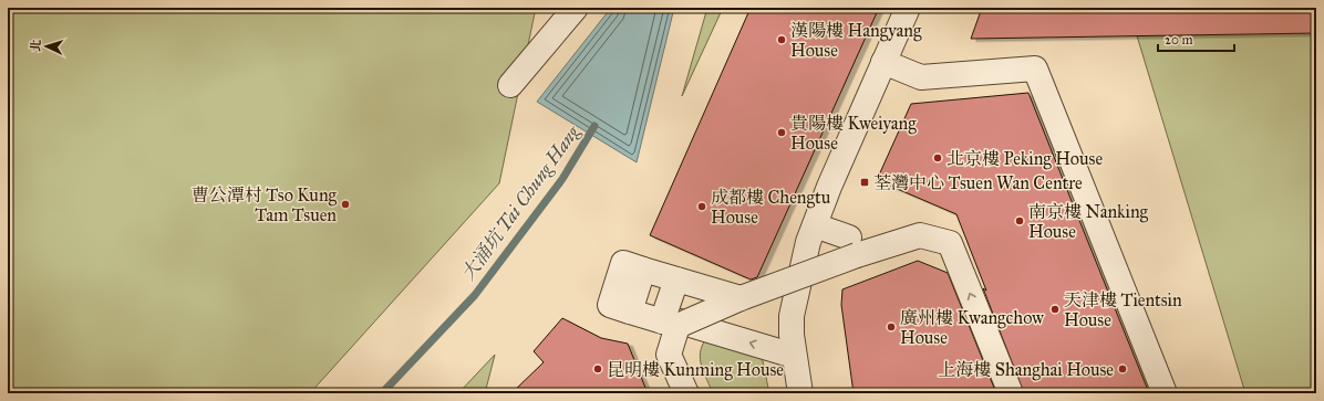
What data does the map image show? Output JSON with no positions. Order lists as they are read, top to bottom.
{
  "water": ["大涌坑 Tai Chung Hang"],
  "places": {
    "other": [
      "漢陽樓 Hangyang House",
      "貴陽樓 Kweiyang House",
      "北京樓 Peking House",
      "曹公潭村 Tso Kung Tam Tsuen",
      "成都樓 Chengtu House",
      "南京樓 Nanking House",
      "天津樓 Tientsin House",
      "廣州樓 Kwangchow House",
      "昆明樓 Kunming House",
      "上海樓 Shanghai House"
    ],
    "transit": ["荃灣中心 Tsuen Wan Centre"]
  },
  "scale_bar": "20 m",
  "north": "left"
}
